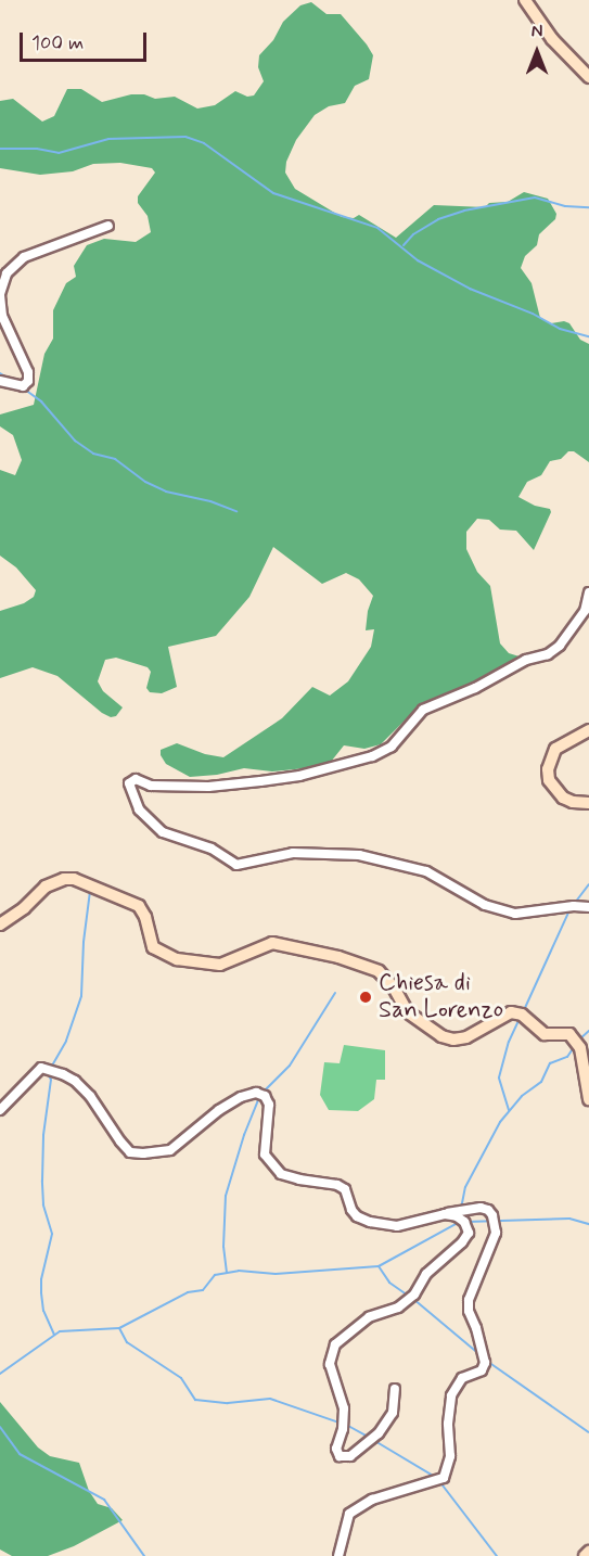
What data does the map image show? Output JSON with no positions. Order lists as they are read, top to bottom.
{
  "places": ["Chiesa di San Lorenzo"],
  "scale_bar": "100 m",
  "north": "top"
}
